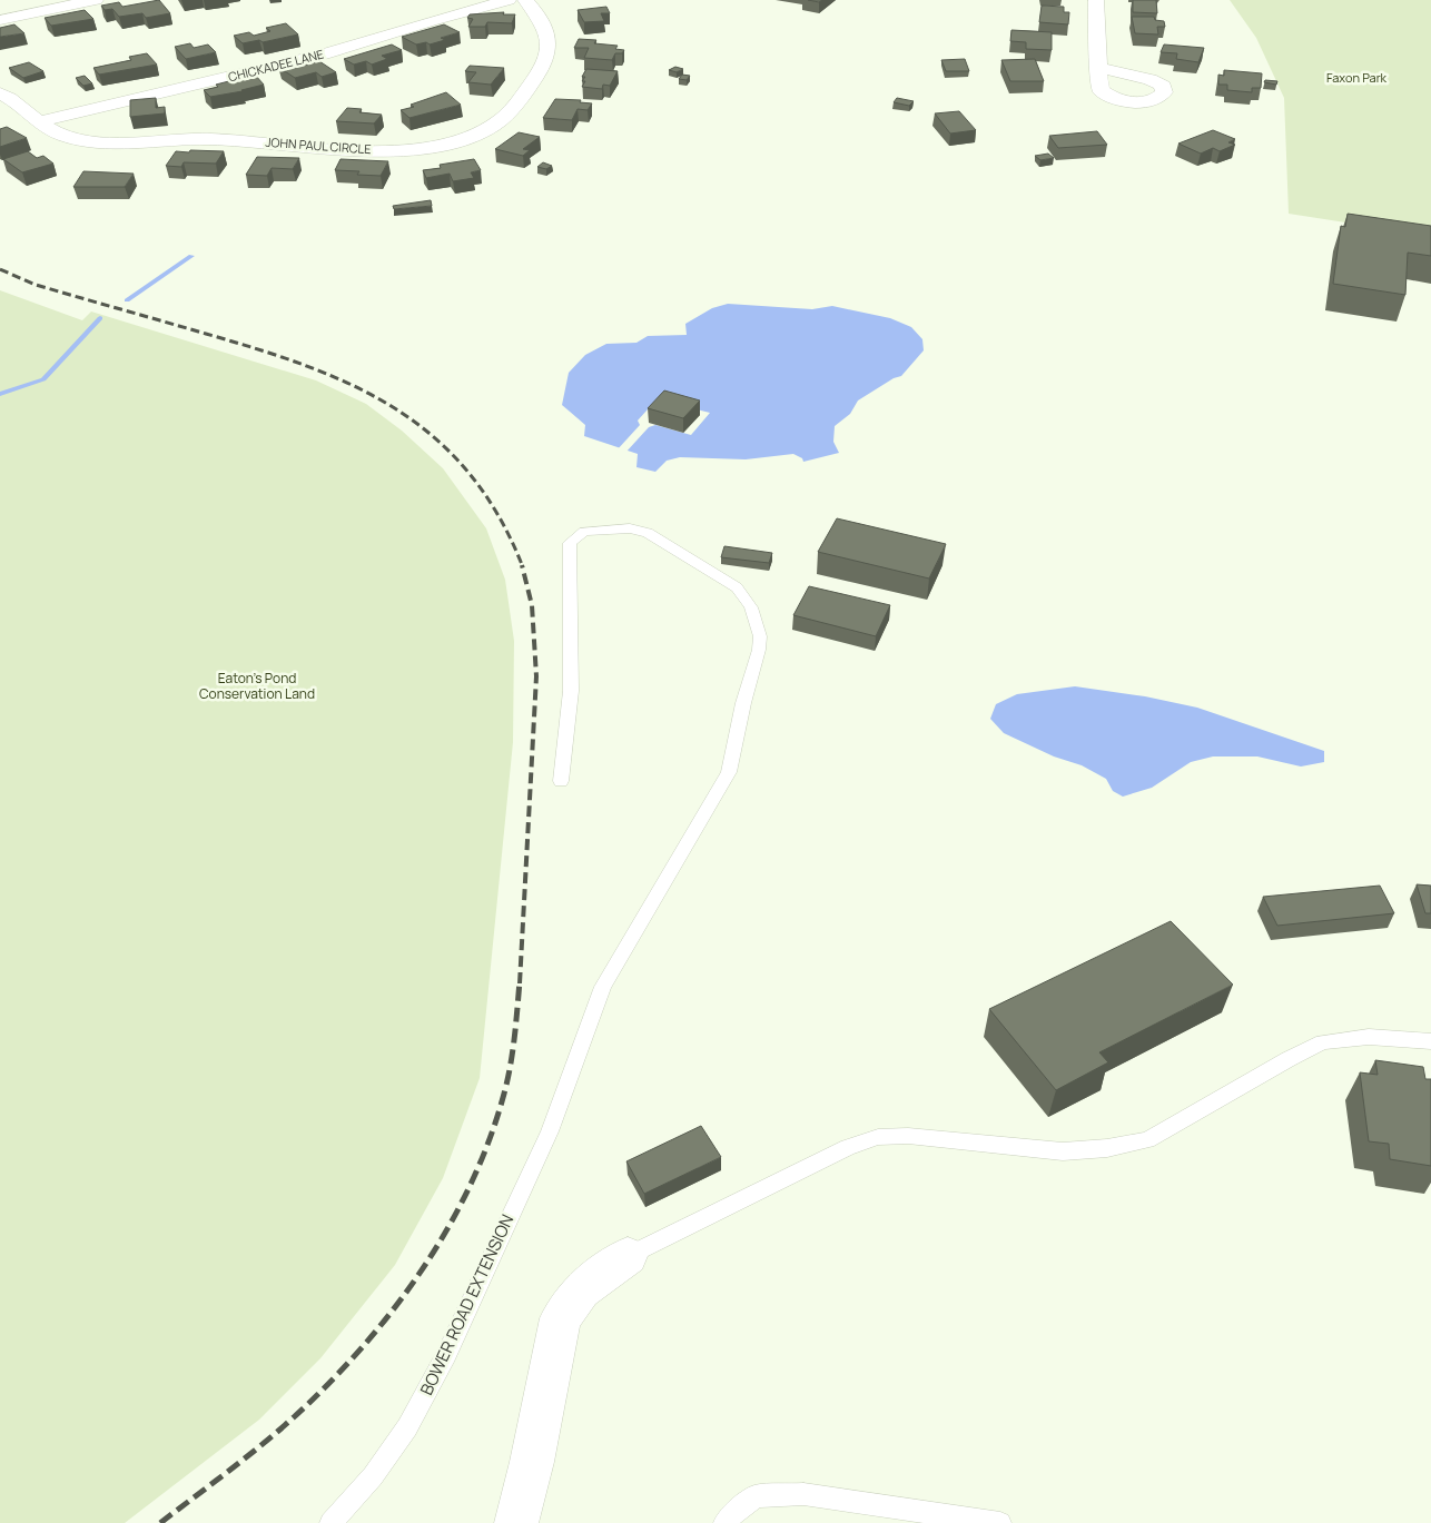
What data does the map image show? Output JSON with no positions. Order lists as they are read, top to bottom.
{
  "streets": {
    "street": ["CHICKADEE LANE", "JOHN PAUL CIRCLE"],
    "lane": ["BOWER ROAD EXTENSION"]
  },
  "crossings": [
    ["CHICKADEE LANE", "JOHN PAUL CIRCLE"]
  ],
  "parks": ["Faxon Park", "Eaton's Pond Conservation Land"]
}
